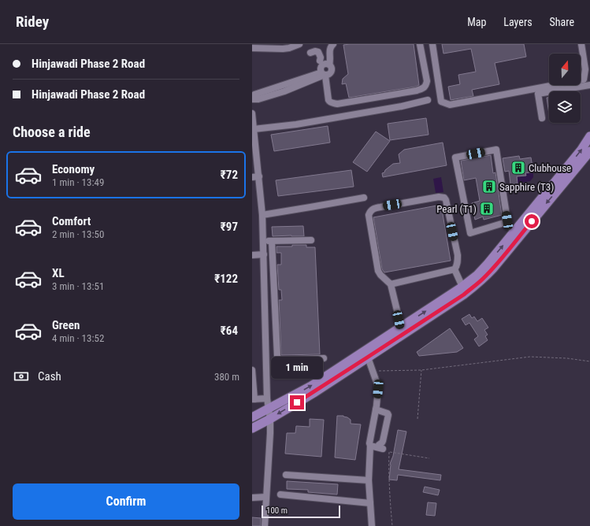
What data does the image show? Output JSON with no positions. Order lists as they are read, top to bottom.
{
  "places": {
    "building": ["Clubhouse", "Sapphire (T3)", "Pearl (T1)"]
  },
  "scale_bar": "100 m",
  "north": "top",
  "page": {
    "header": "Ridey",
    "nav": ["Map", "Layers", "Share"],
    "banner": ["Hinjawadi Phase 2 Road", "Hinjawadi Phase 2 Road"],
    "heading": "Choose a ride",
    "list": [
      {
        "name": "Economy",
        "note": "1 min · 13:49",
        "value": "₹72"
      },
      {
        "name": "Comfort",
        "note": "2 min · 13:50",
        "value": "₹97"
      },
      {
        "name": "XL",
        "note": "3 min · 13:51",
        "value": "₹122"
      },
      {
        "name": "Green",
        "note": "4 min · 13:52",
        "value": "₹64"
      }
    ],
    "bubble": "1 min",
    "pay": ["Cash", "380 m"],
    "buttons": "Confirm",
    "scale": "100 m"
  }
}
